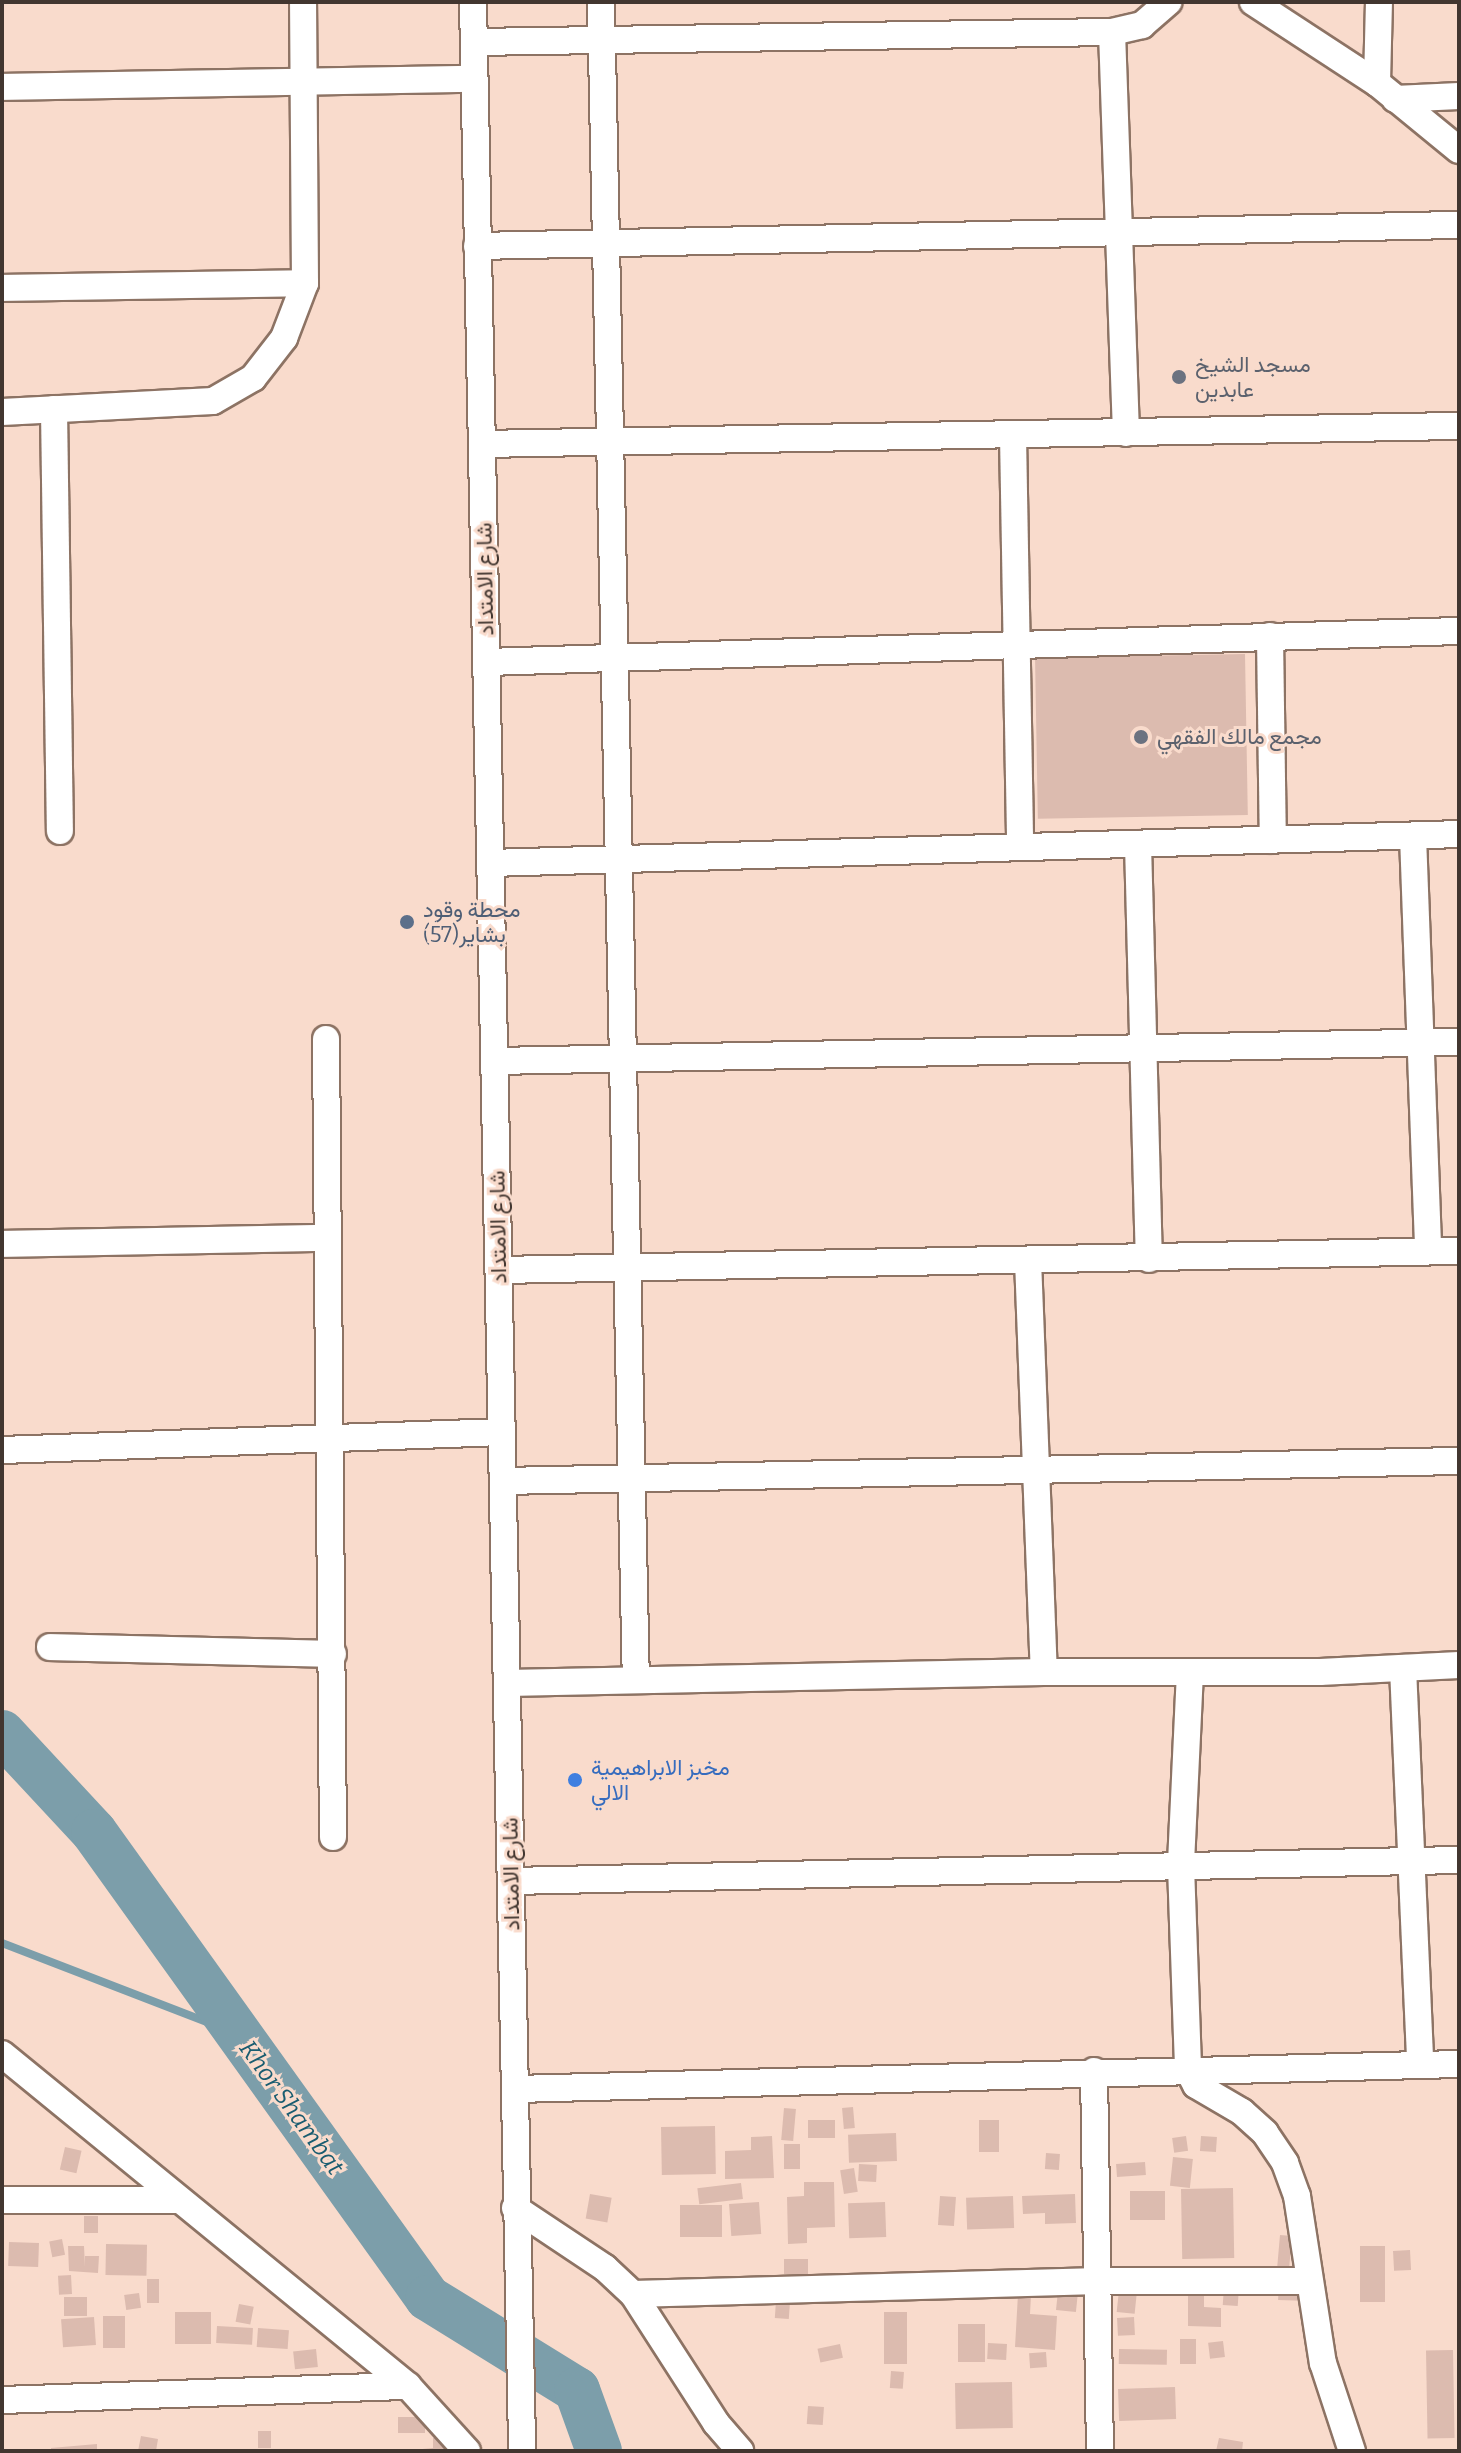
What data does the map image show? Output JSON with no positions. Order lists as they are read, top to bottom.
{
  "streets": {
    "street": ["شارع الامتداد"]
  },
  "water": ["Khor Shambat"],
  "places": [
    "مسجد الشيخ عابدين",
    "مجمع مالك الفقهي",
    "محطة وقود بشاير(57)",
    "مخبز الابراهيمية الالي"
  ]
}
